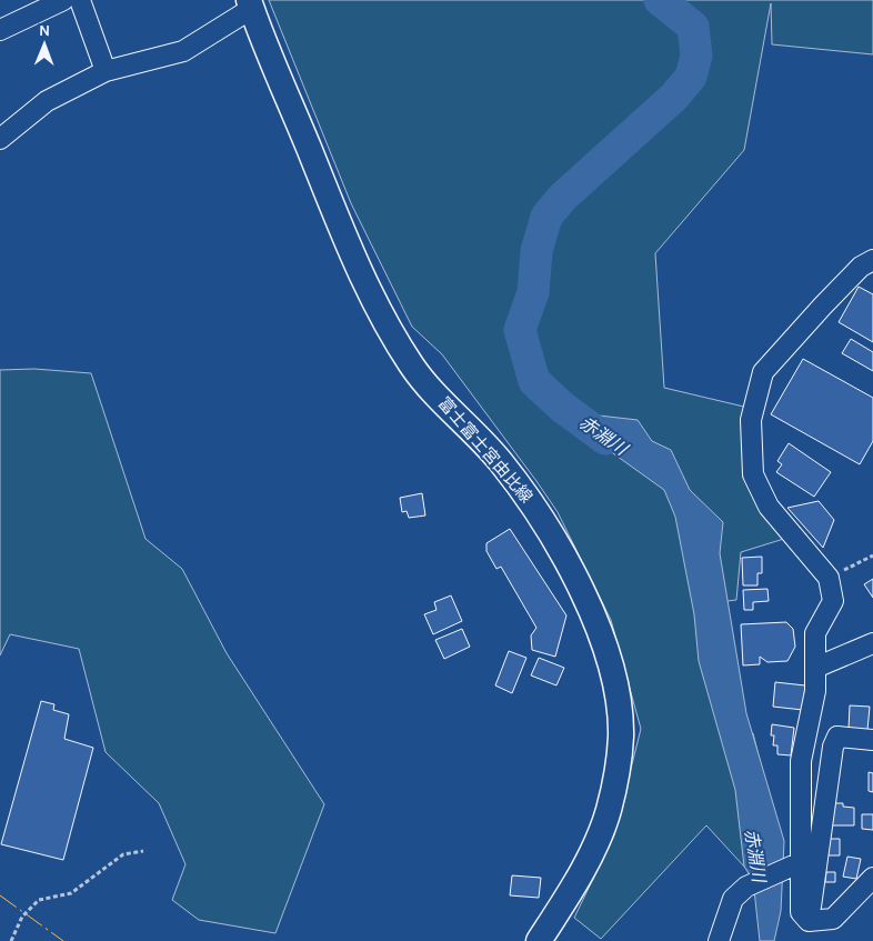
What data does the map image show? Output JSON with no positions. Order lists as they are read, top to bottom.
{
  "streets": {
    "main road": ["富士富士宮由比線"]
  },
  "water": ["赤淵川"],
  "north": "top"
}
